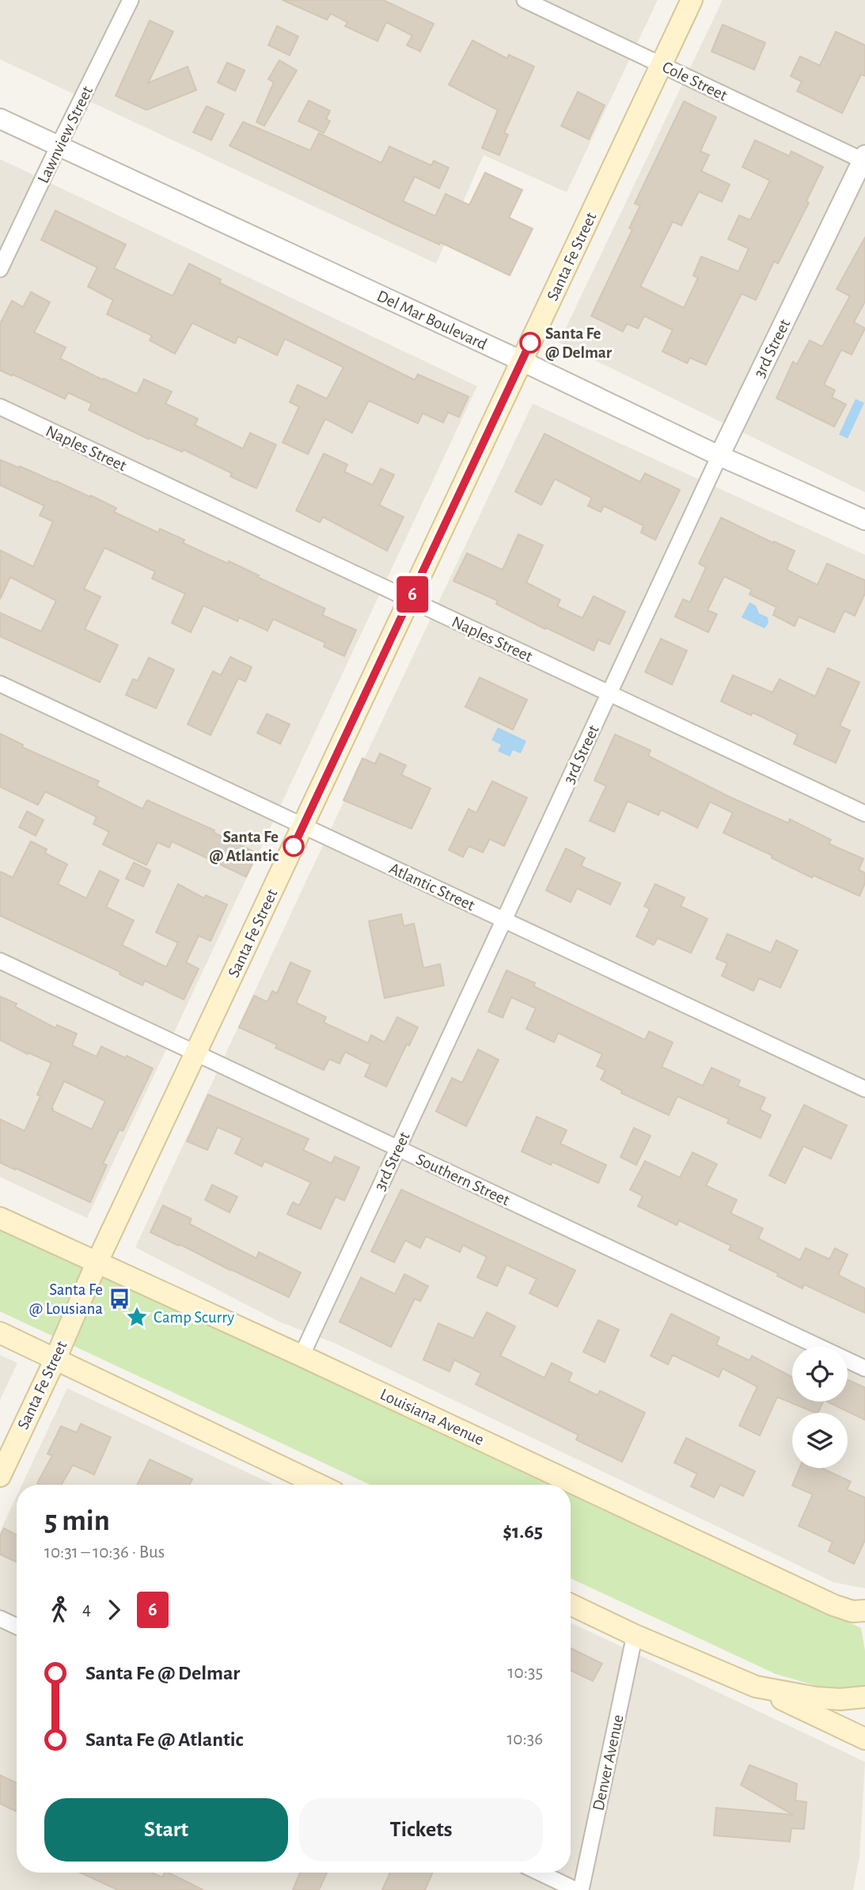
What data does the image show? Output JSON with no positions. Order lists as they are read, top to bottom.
{
  "streets": {
    "main road": ["Santa Fe Street", "Louisiana Avenue"],
    "street": [
      "Cole Street",
      "Lawnview Street",
      "Del Mar Boulevard",
      "3rd Street",
      "Naples Street",
      "Atlantic Street",
      "Southern Street",
      "Denver Avenue"
    ]
  },
  "crossings": [
    ["Cole Street", "Santa Fe Street"],
    ["Cole Street", "3rd Street"],
    ["Lawnview Street", "Del Mar Boulevard"],
    ["Santa Fe Street", "Del Mar Boulevard"],
    ["Santa Fe Street", "Naples Street"],
    ["Santa Fe Street", "Atlantic Street"],
    ["Santa Fe Street", "Southern Street"],
    ["Santa Fe Street", "Louisiana Avenue"],
    ["Del Mar Boulevard", "3rd Street"],
    ["3rd Street", "Naples Street"],
    ["3rd Street", "Atlantic Street"],
    ["3rd Street", "Southern Street"],
    ["3rd Street", "Louisiana Avenue"]
  ],
  "places": {
    "other": ["Santa Fe @ Delmar", "Santa Fe @ Atlantic"],
    "bus stop": ["Santa Fe @ Lousiana"],
    "place": ["Camp Scurry"]
  },
  "lines": ["bus line 6"],
  "page": {
    "on_map": "6",
    "heading": ["5 min", "10:31 – 10:36 · Bus", "$1.65"],
    "legs": ["4", "6"],
    "list": [
      {
        "name": "Santa Fe @ Delmar",
        "value": "10:35"
      },
      {
        "name": "Santa Fe @ Atlantic",
        "value": "10:36"
      }
    ],
    "buttons": ["Start", "Tickets"]
  }
}
